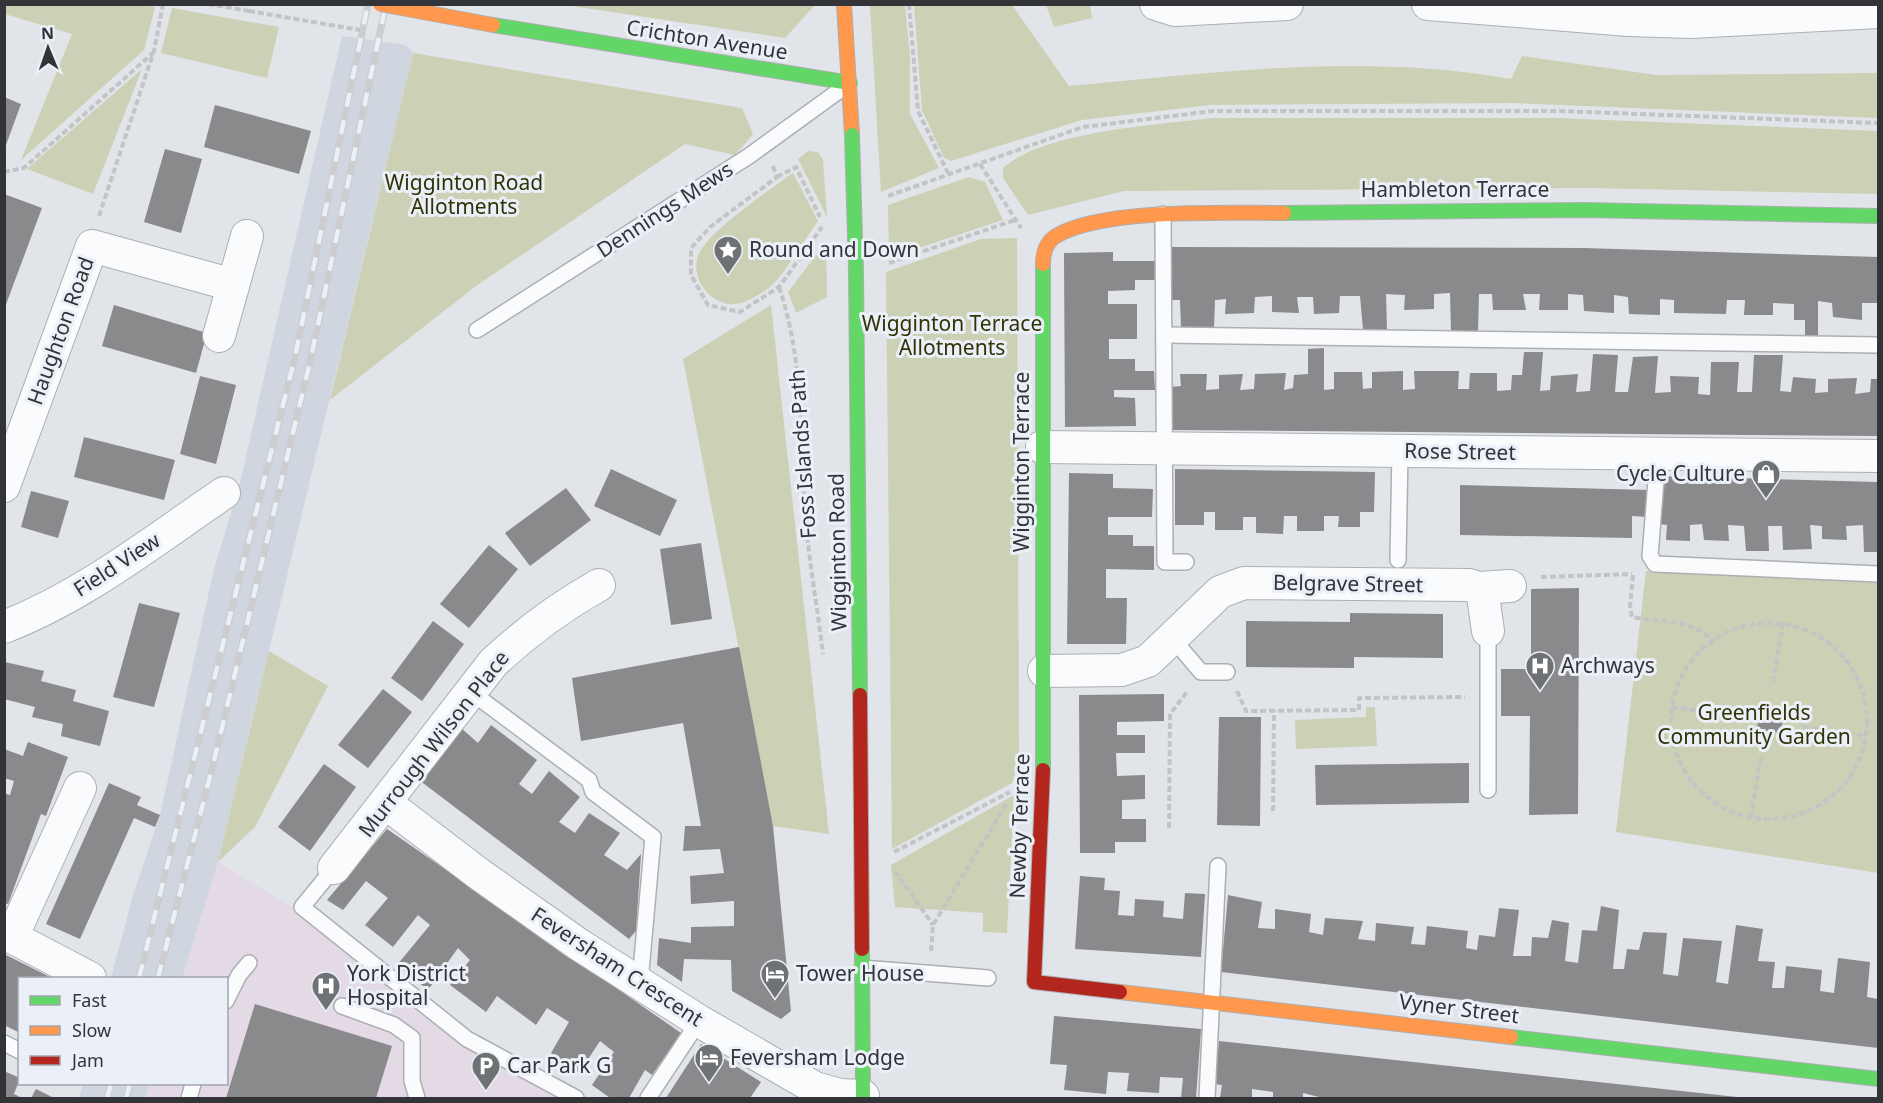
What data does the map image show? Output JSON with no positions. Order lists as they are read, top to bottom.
{
  "streets": {
    "street": [
      "Crichton Avenue",
      "Hambleton Terrace",
      "Haughton Road",
      "Rose Street",
      "Wigginton Terrace",
      "Wigginton Road",
      "Field View",
      "Belgrave Street",
      "Murrough Wilson Place",
      "Newby Terrace",
      "Feversham Crescent",
      "Vyner Street"
    ],
    "lane": ["Dennings Mews"],
    "path": ["Foss Islands Path"]
  },
  "crossings": [
    ["Crichton Avenue", "Dennings Mews"],
    ["Crichton Avenue", "Wigginton Road"],
    ["Hambleton Terrace", "Wigginton Terrace"],
    ["Dennings Mews", "Wigginton Road"],
    ["Rose Street", "Wigginton Terrace"],
    ["Wigginton Terrace", "Belgrave Street"],
    ["Wigginton Terrace", "Newby Terrace"],
    ["Wigginton Road", "Feversham Crescent"],
    ["Belgrave Street", "Newby Terrace"],
    ["Murrough Wilson Place", "Feversham Crescent"],
    ["Newby Terrace", "Vyner Street"]
  ],
  "parks": ["Wigginton Road Allotments", "Wigginton Terrace Allotments", "Greenfields Community Garden"],
  "places": {
    "place": ["Round and Down"],
    "shop": ["Cycle Culture"],
    "hospital": ["Archways", "York District Hospital"],
    "hotel": ["Tower House", "Feversham Lodge"],
    "parking": ["Car Park G"]
  },
  "legend": ["Fast", "Slow", "Jam"],
  "north": "top"
}
